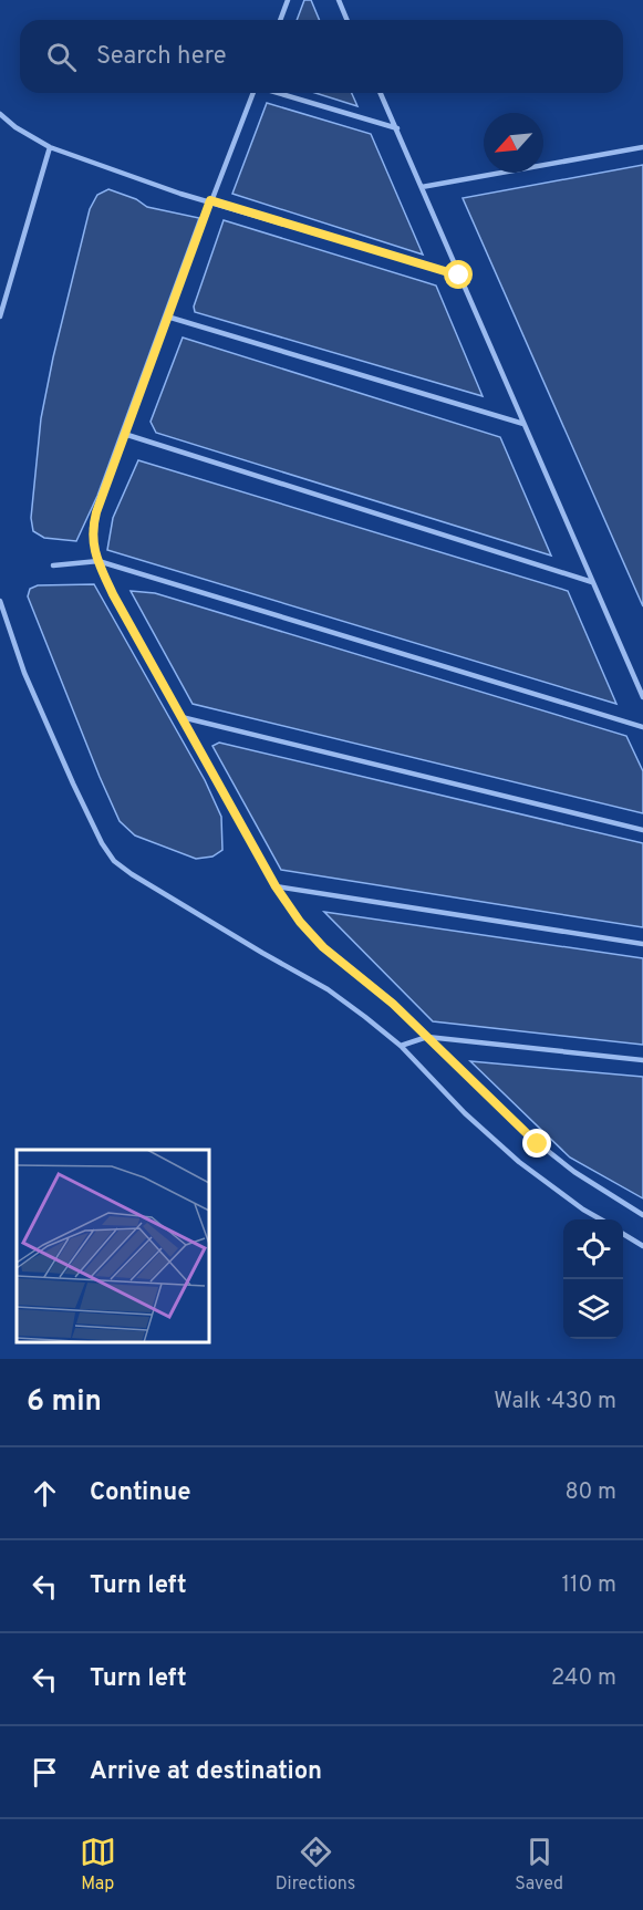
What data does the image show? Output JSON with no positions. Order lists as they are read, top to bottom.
{
  "north": "bottom left",
  "page": {
    "search": "Search here",
    "heading": ["6 min", "Walk · 430 m"],
    "list": [
      ["Continue", "80 m"],
      ["Turn left", "110 m"],
      ["Turn left", "240 m"],
      "Arrive at destination"
    ],
    "nav": ["Map", "Directions", "Saved"]
  }
}
